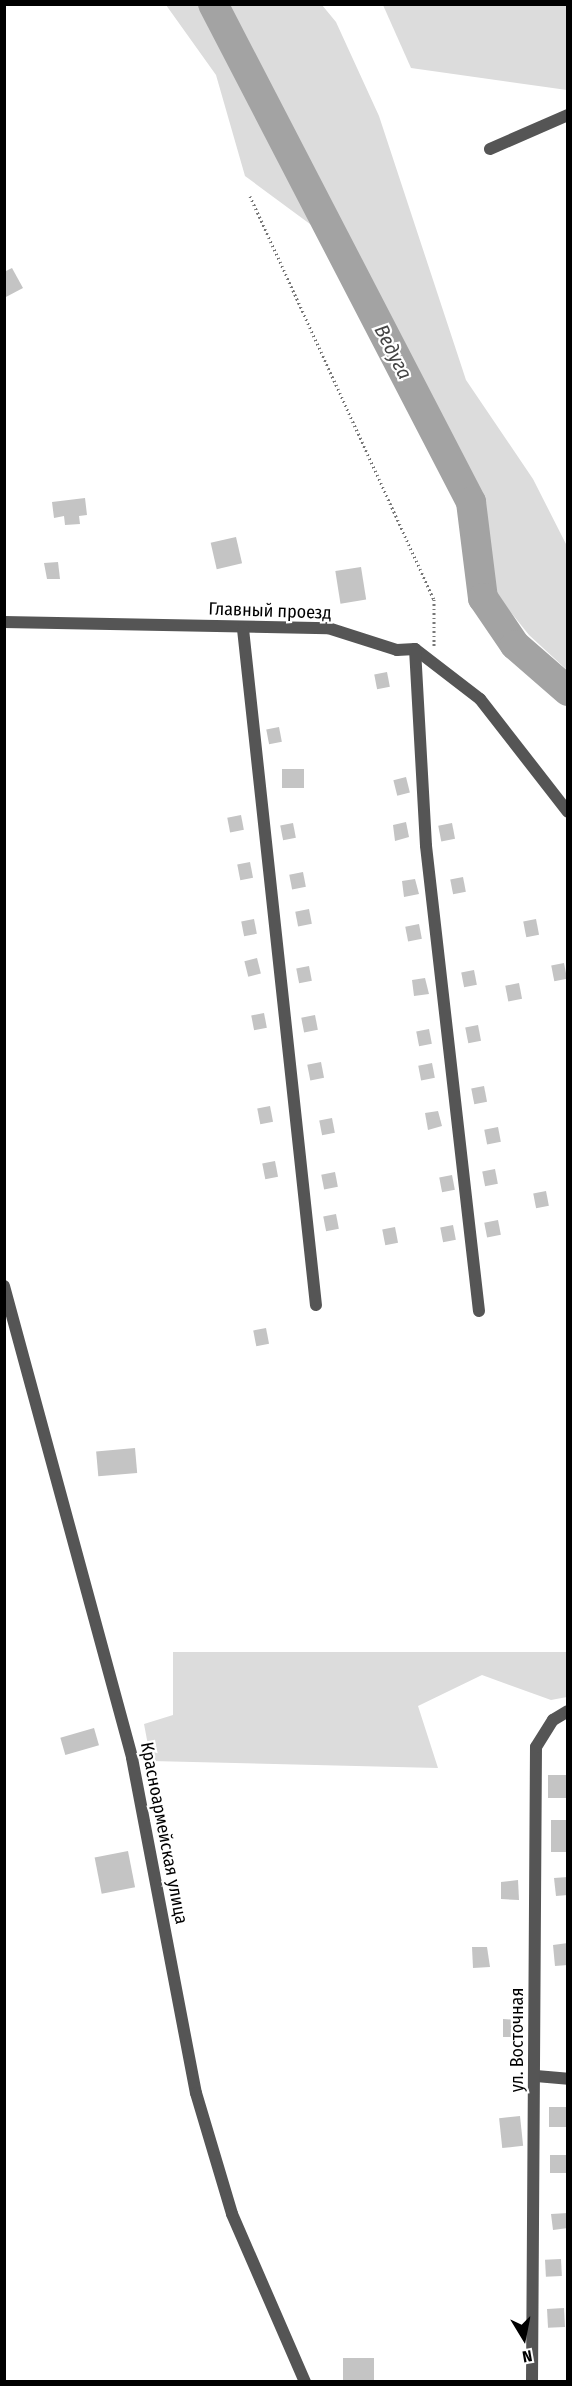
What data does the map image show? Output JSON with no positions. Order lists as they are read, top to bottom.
{
  "streets": {
    "street": ["Главный проезд", "Красноармейская улица", "ул. Восточная"]
  },
  "water": ["Ведуга"],
  "north": "bottom"
}
